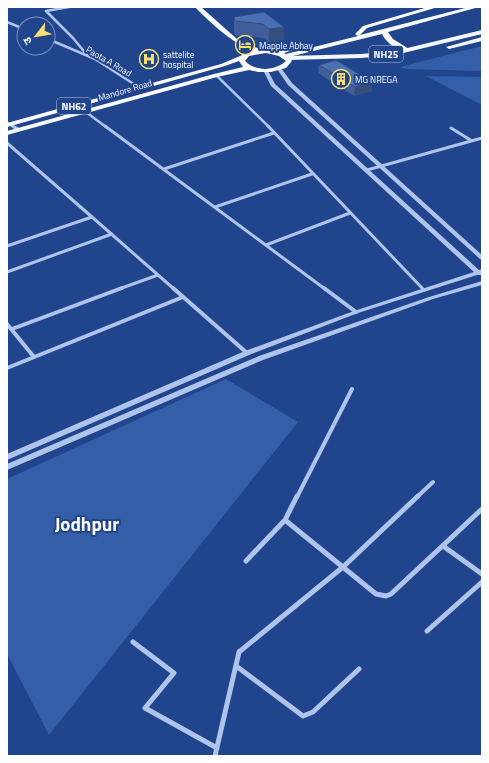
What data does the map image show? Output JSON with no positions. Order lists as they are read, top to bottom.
{
  "streets": {
    "highway": ["Mandore Road", "NH62"],
    "main road": ["NH25"],
    "street": ["Paota A Road"]
  },
  "crossings": [
    ["NH25", "NH62"],
    ["Paota A Road", "Mandore Road"],
    ["Mandore Road", "NH62"]
  ],
  "districts": ["Jodhpur"],
  "places": {
    "hotel": ["Mapple Abhay"],
    "hospital": ["sattelite hospital"],
    "building": ["MG NREGA"]
  },
  "north": "bottom left"
}
